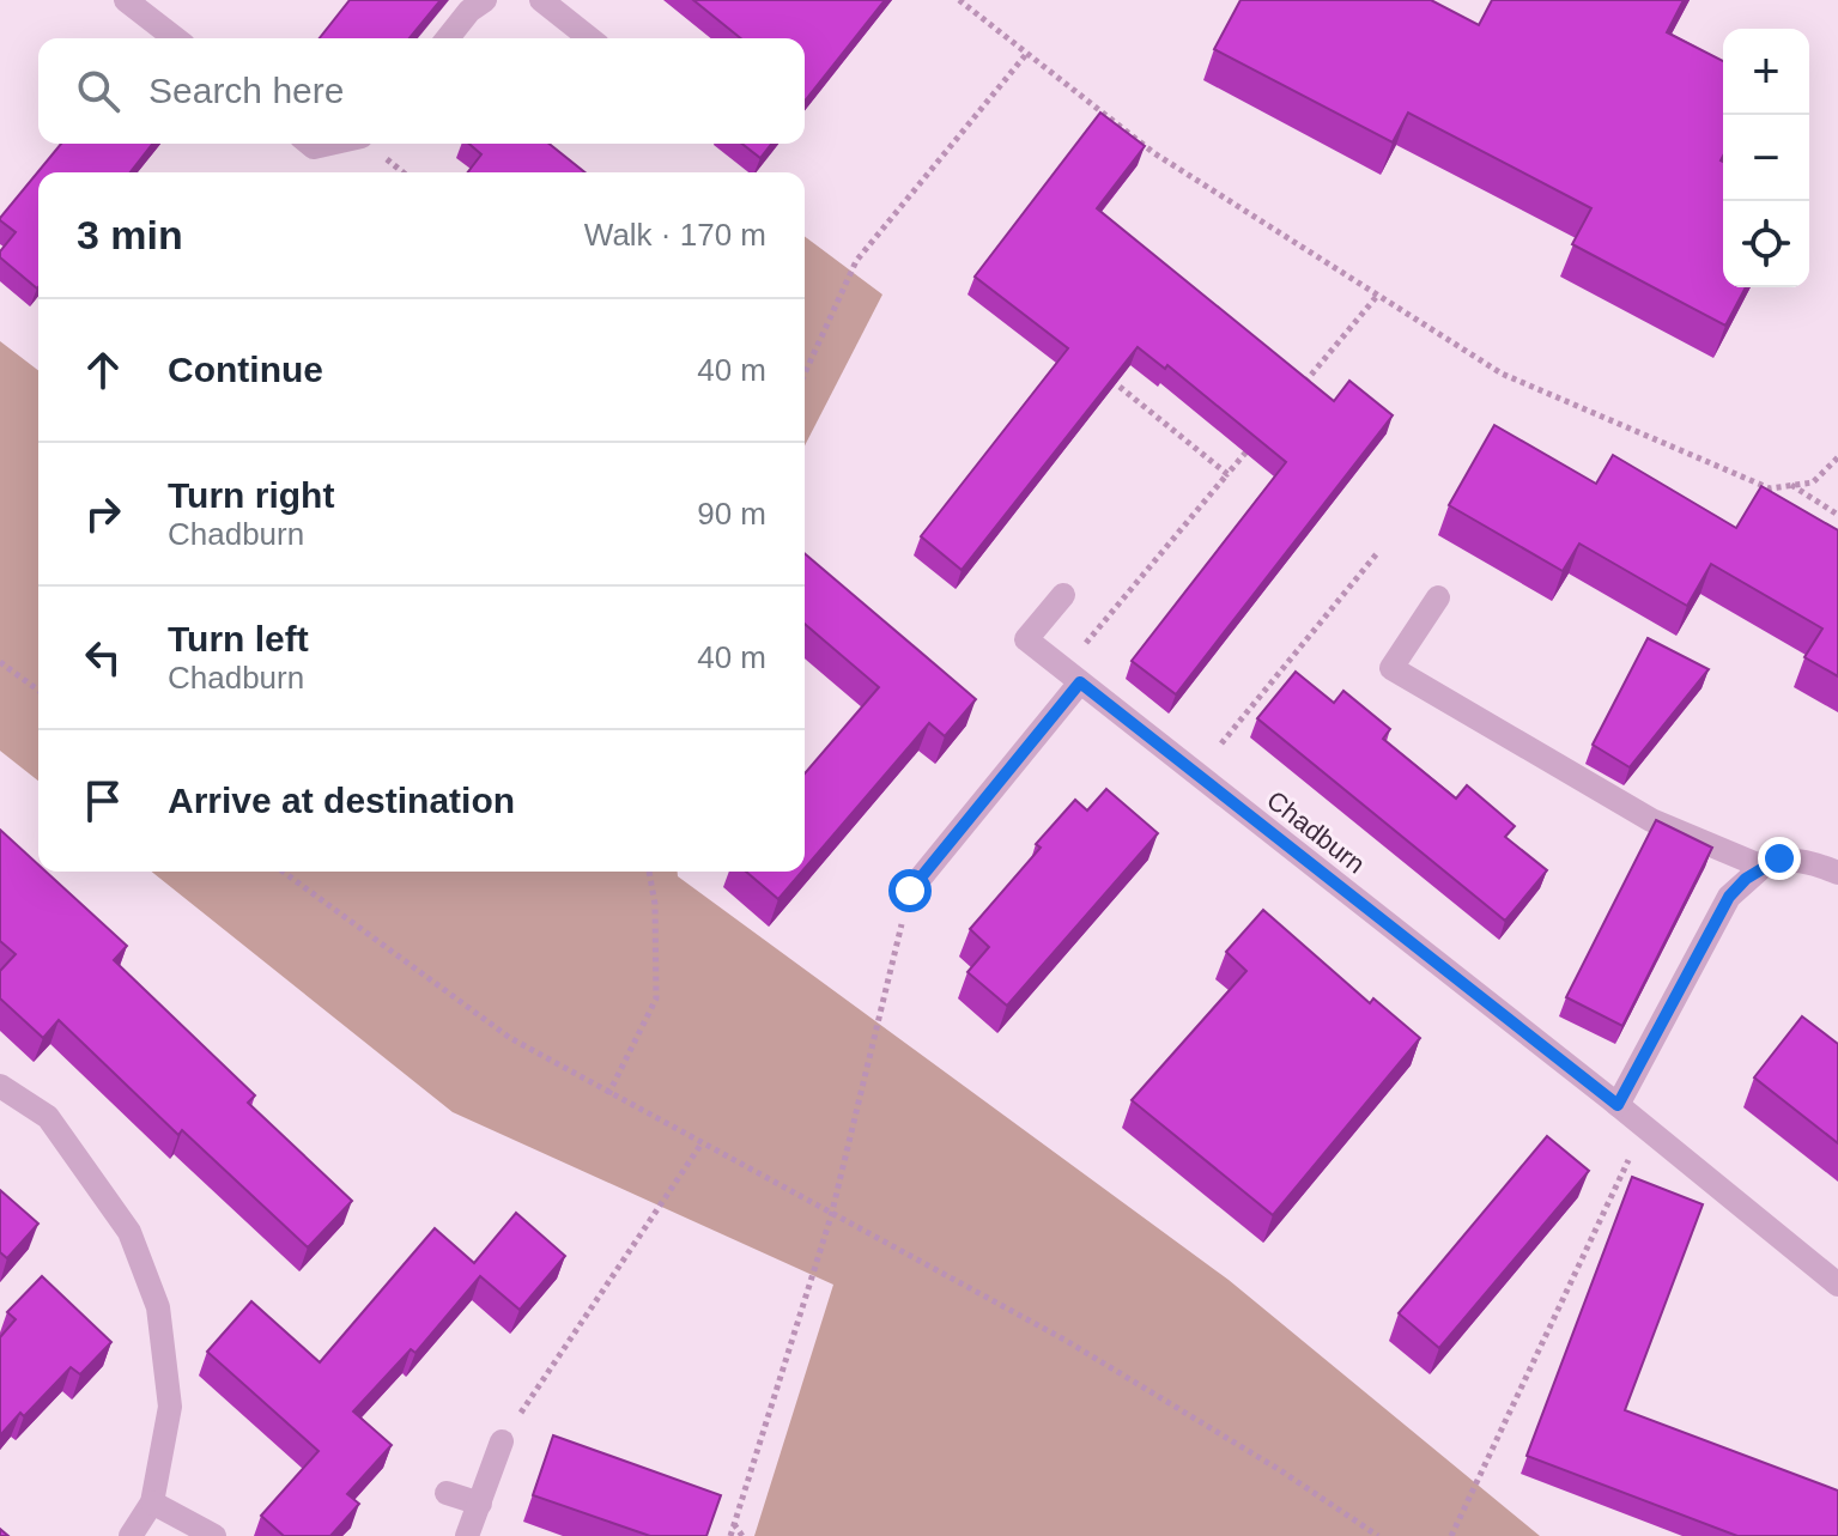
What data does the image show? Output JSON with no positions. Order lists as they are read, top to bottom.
{
  "streets": {
    "street": ["Chadburn"]
  },
  "page": {
    "map_buttons": ["+", "−"],
    "search": "Search here",
    "heading": ["3 min", "Walk · 170 m"],
    "list": [
      ["Continue", "40 m"],
      ["Turn right", "Chadburn", "90 m"],
      ["Turn left", "Chadburn", "40 m"],
      "Arrive at destination"
    ]
  }
}
